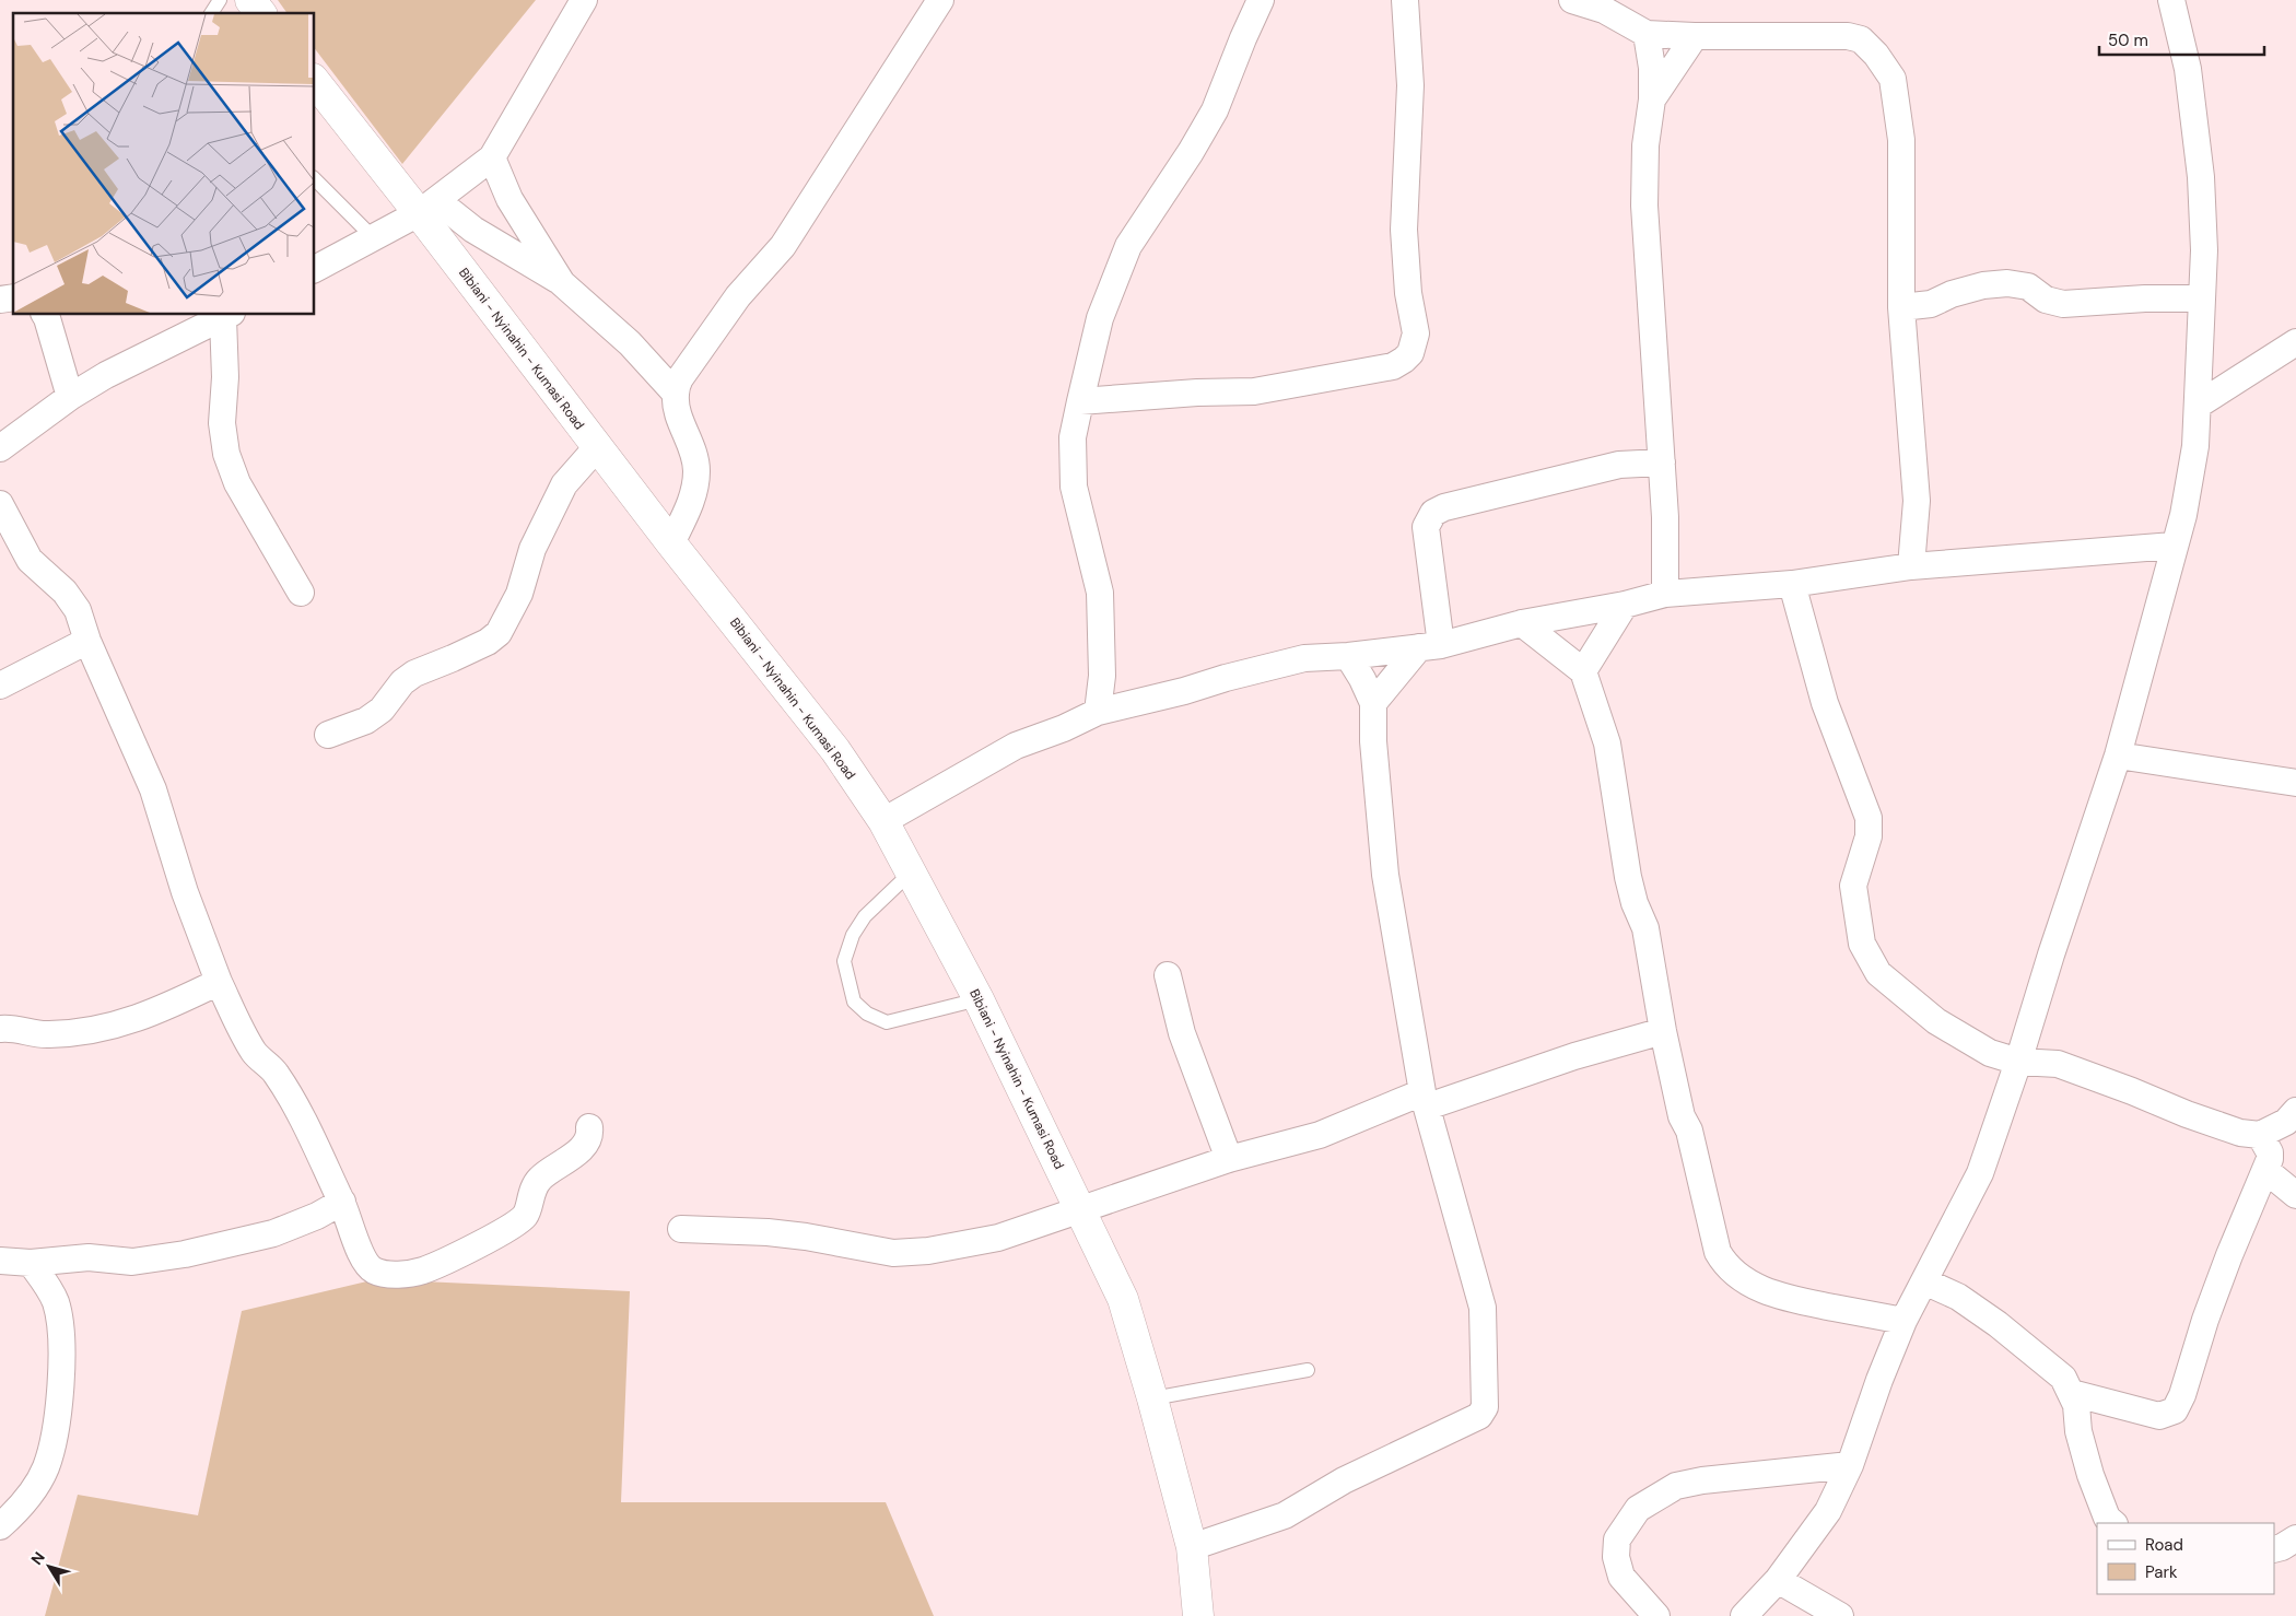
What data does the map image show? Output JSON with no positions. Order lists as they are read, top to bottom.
{
  "streets": {
    "main road": ["Bibiani - Nyinahin - Kumasi Road"]
  },
  "legend": ["Road", "Park"],
  "scale_bar": "50 m",
  "north": "top left"
}
